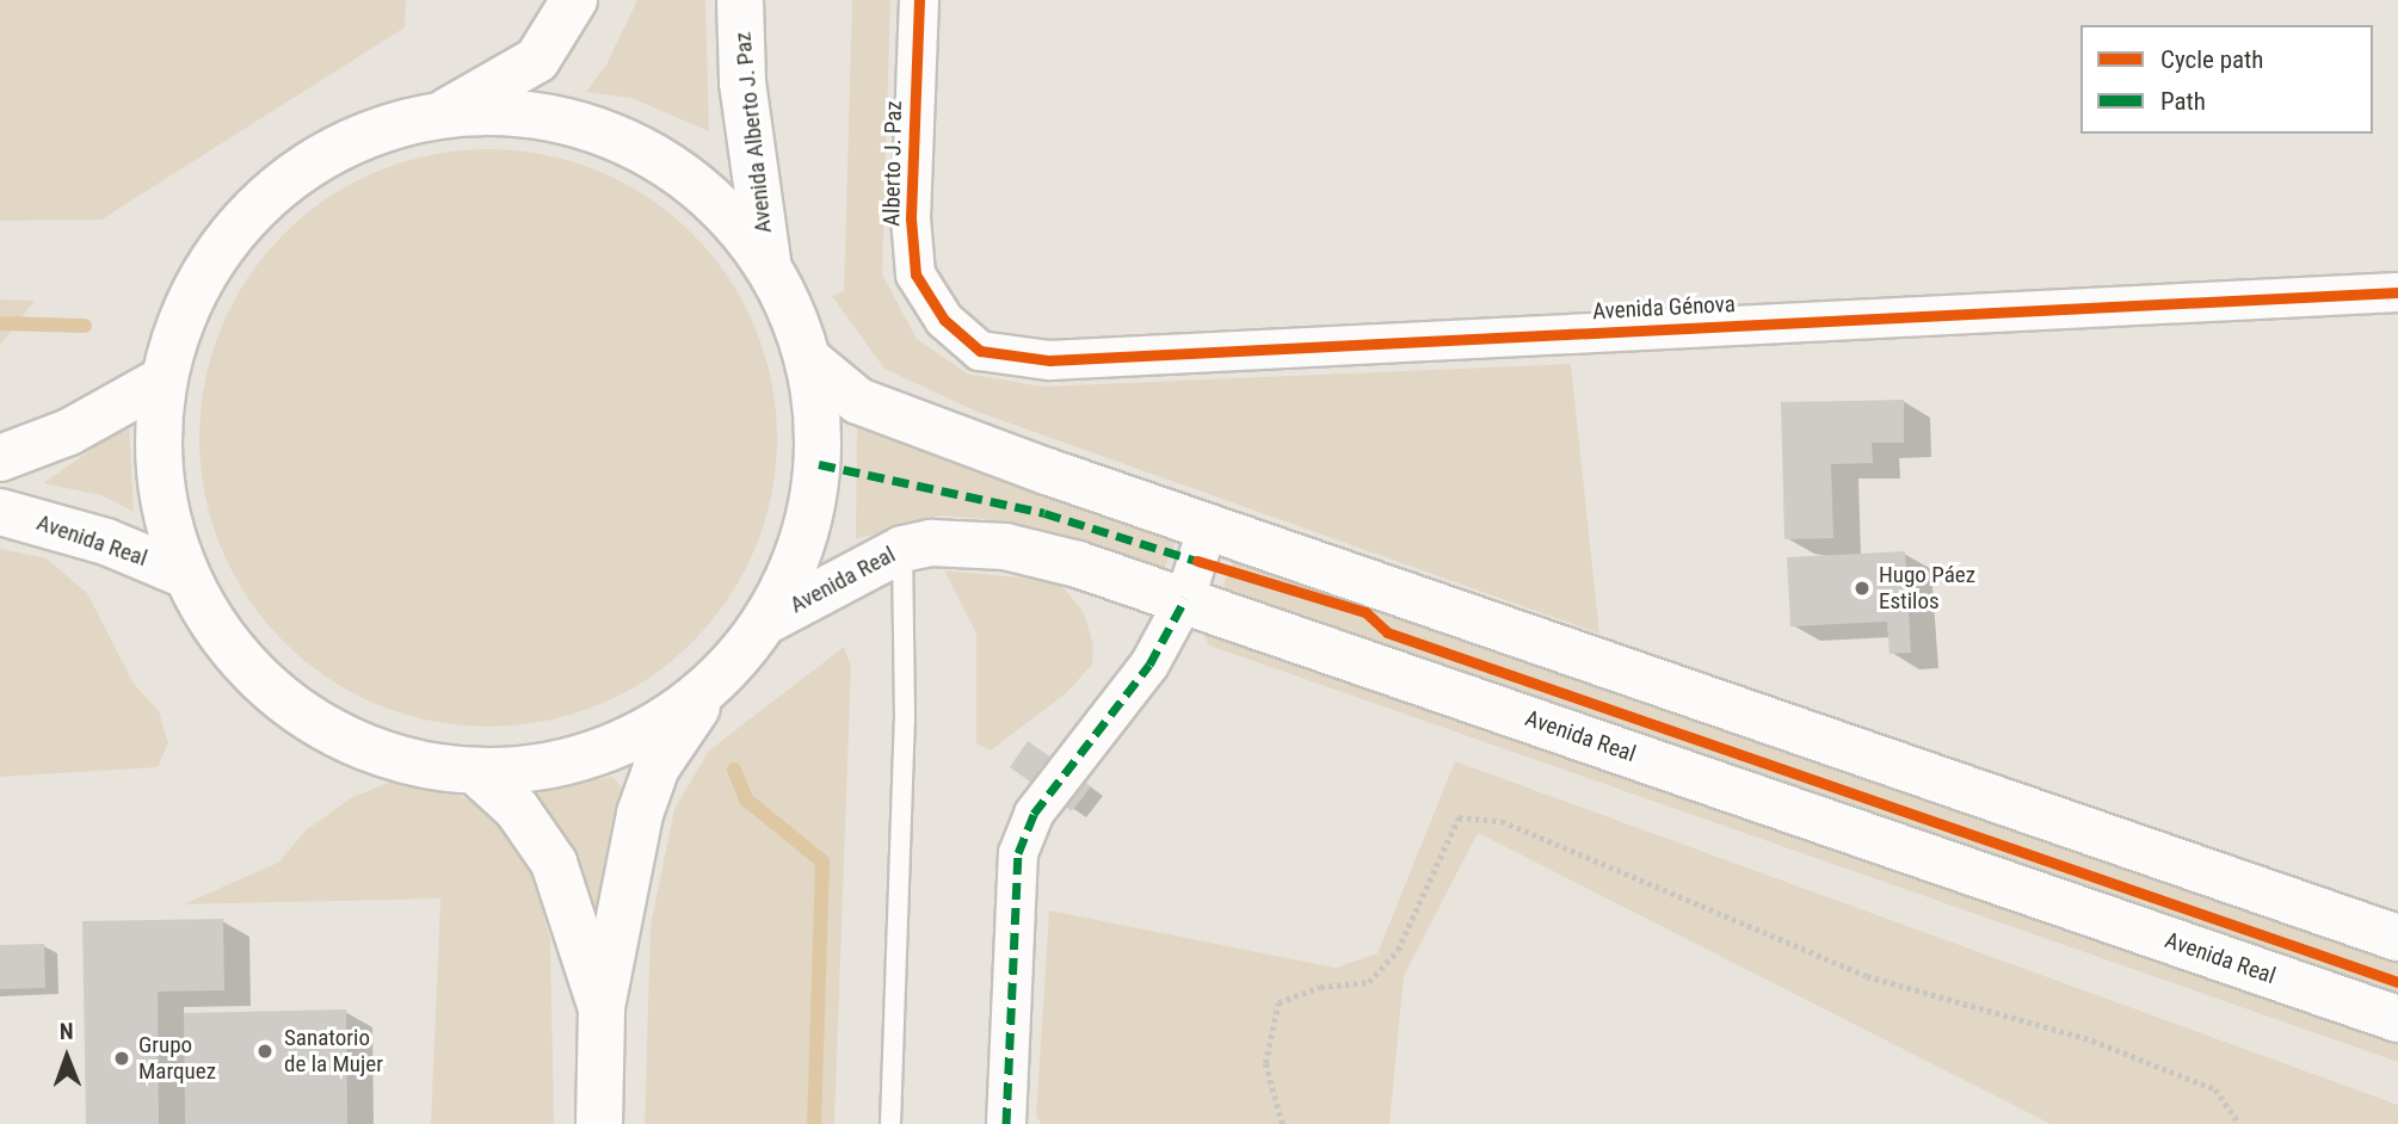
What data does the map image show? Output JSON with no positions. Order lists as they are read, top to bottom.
{
  "streets": {
    "main road": ["Avenida Alberto J. Paz", "Avenida Real"],
    "street": ["Alberto J. Paz", "Avenida Génova"]
  },
  "crossings": [
    ["Alberto J. Paz", "Avenida Génova"]
  ],
  "places": ["Hugo Páez Estilos", "Sanatorio de la Mujer", "Grupo Marquez"],
  "legend": ["Cycle path", "Path"],
  "north": "top"
}
